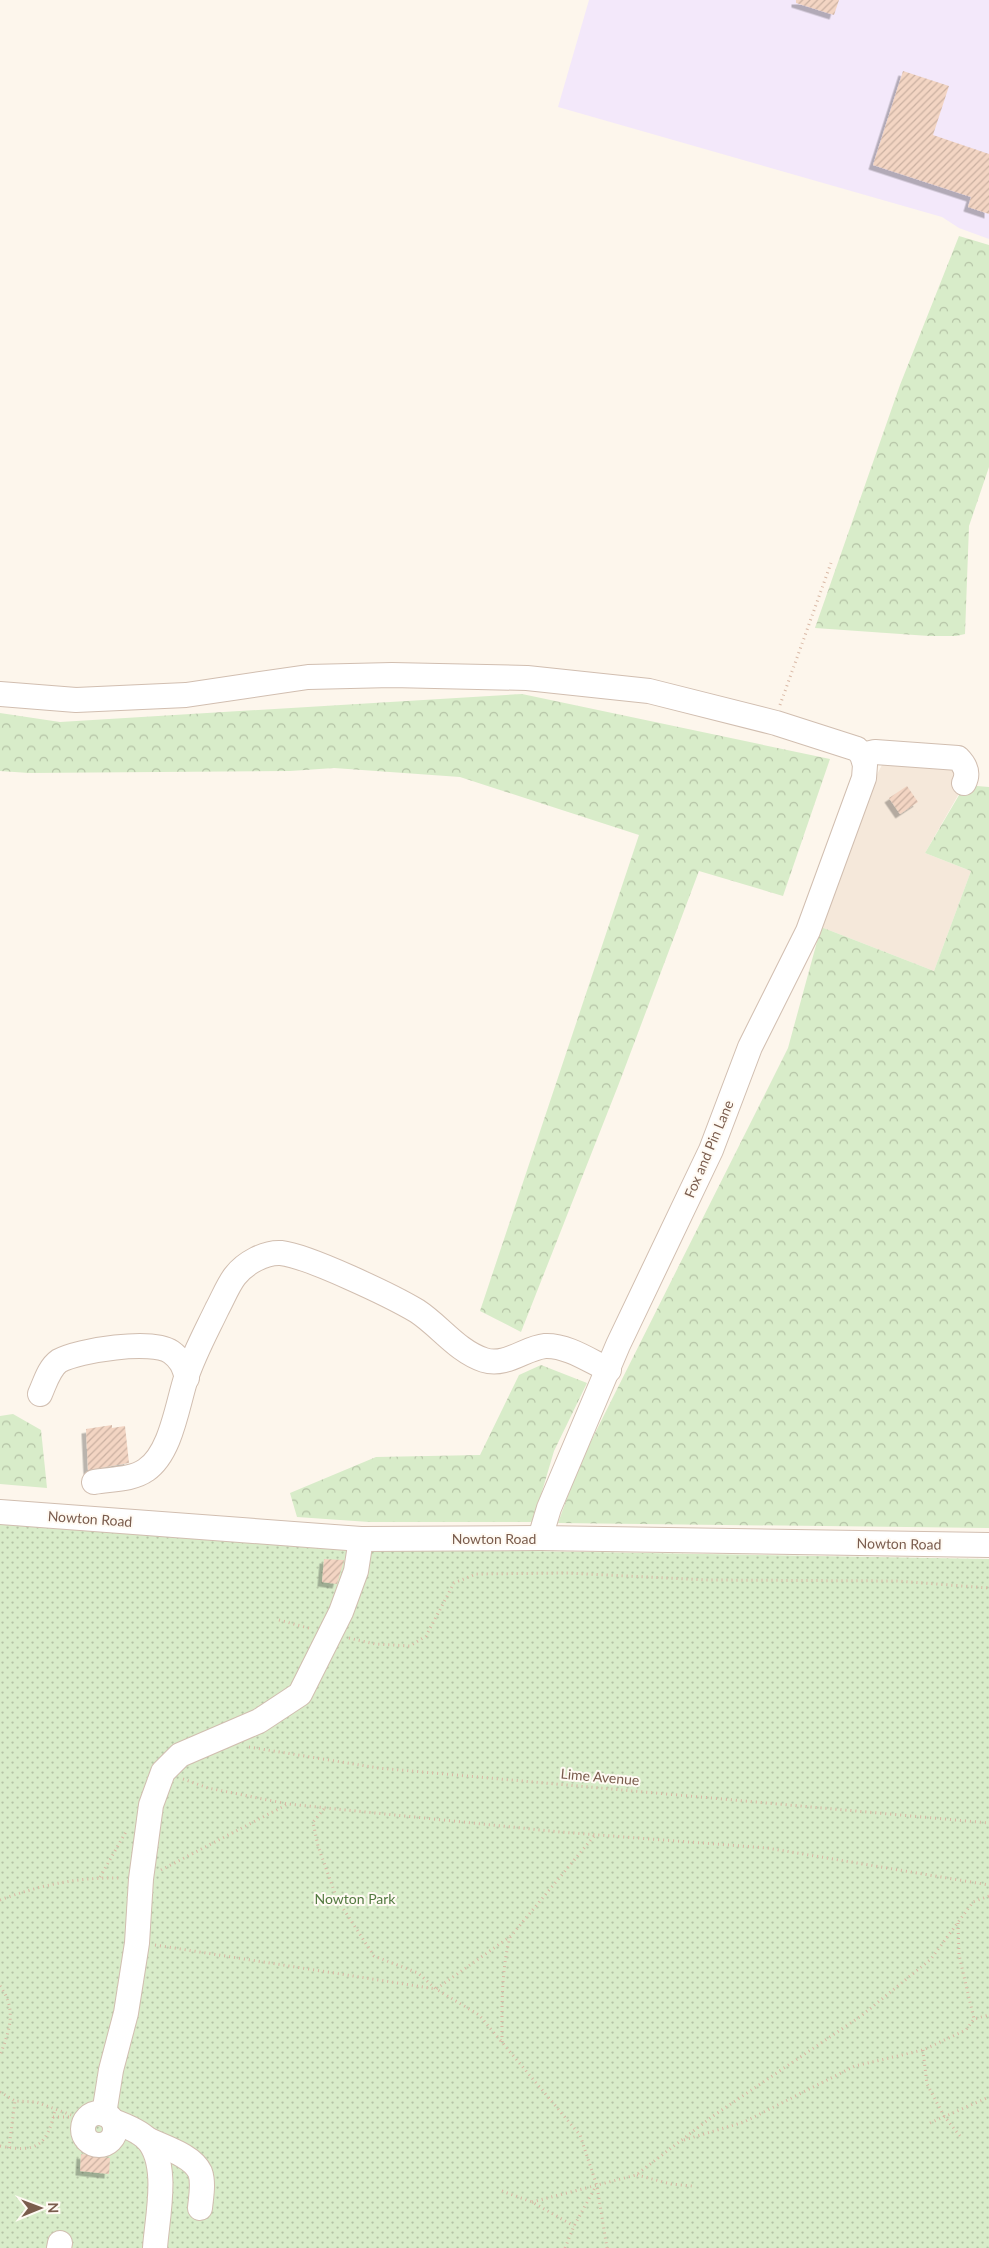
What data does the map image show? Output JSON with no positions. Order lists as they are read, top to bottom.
{
  "streets": {
    "street": ["Fox and Pin Lane", "Nowton Road"],
    "path": ["Lime Avenue"]
  },
  "crossings": [
    ["Fox and Pin Lane", "Nowton Road"]
  ],
  "parks": ["Nowton Park"],
  "north": "right"
}
